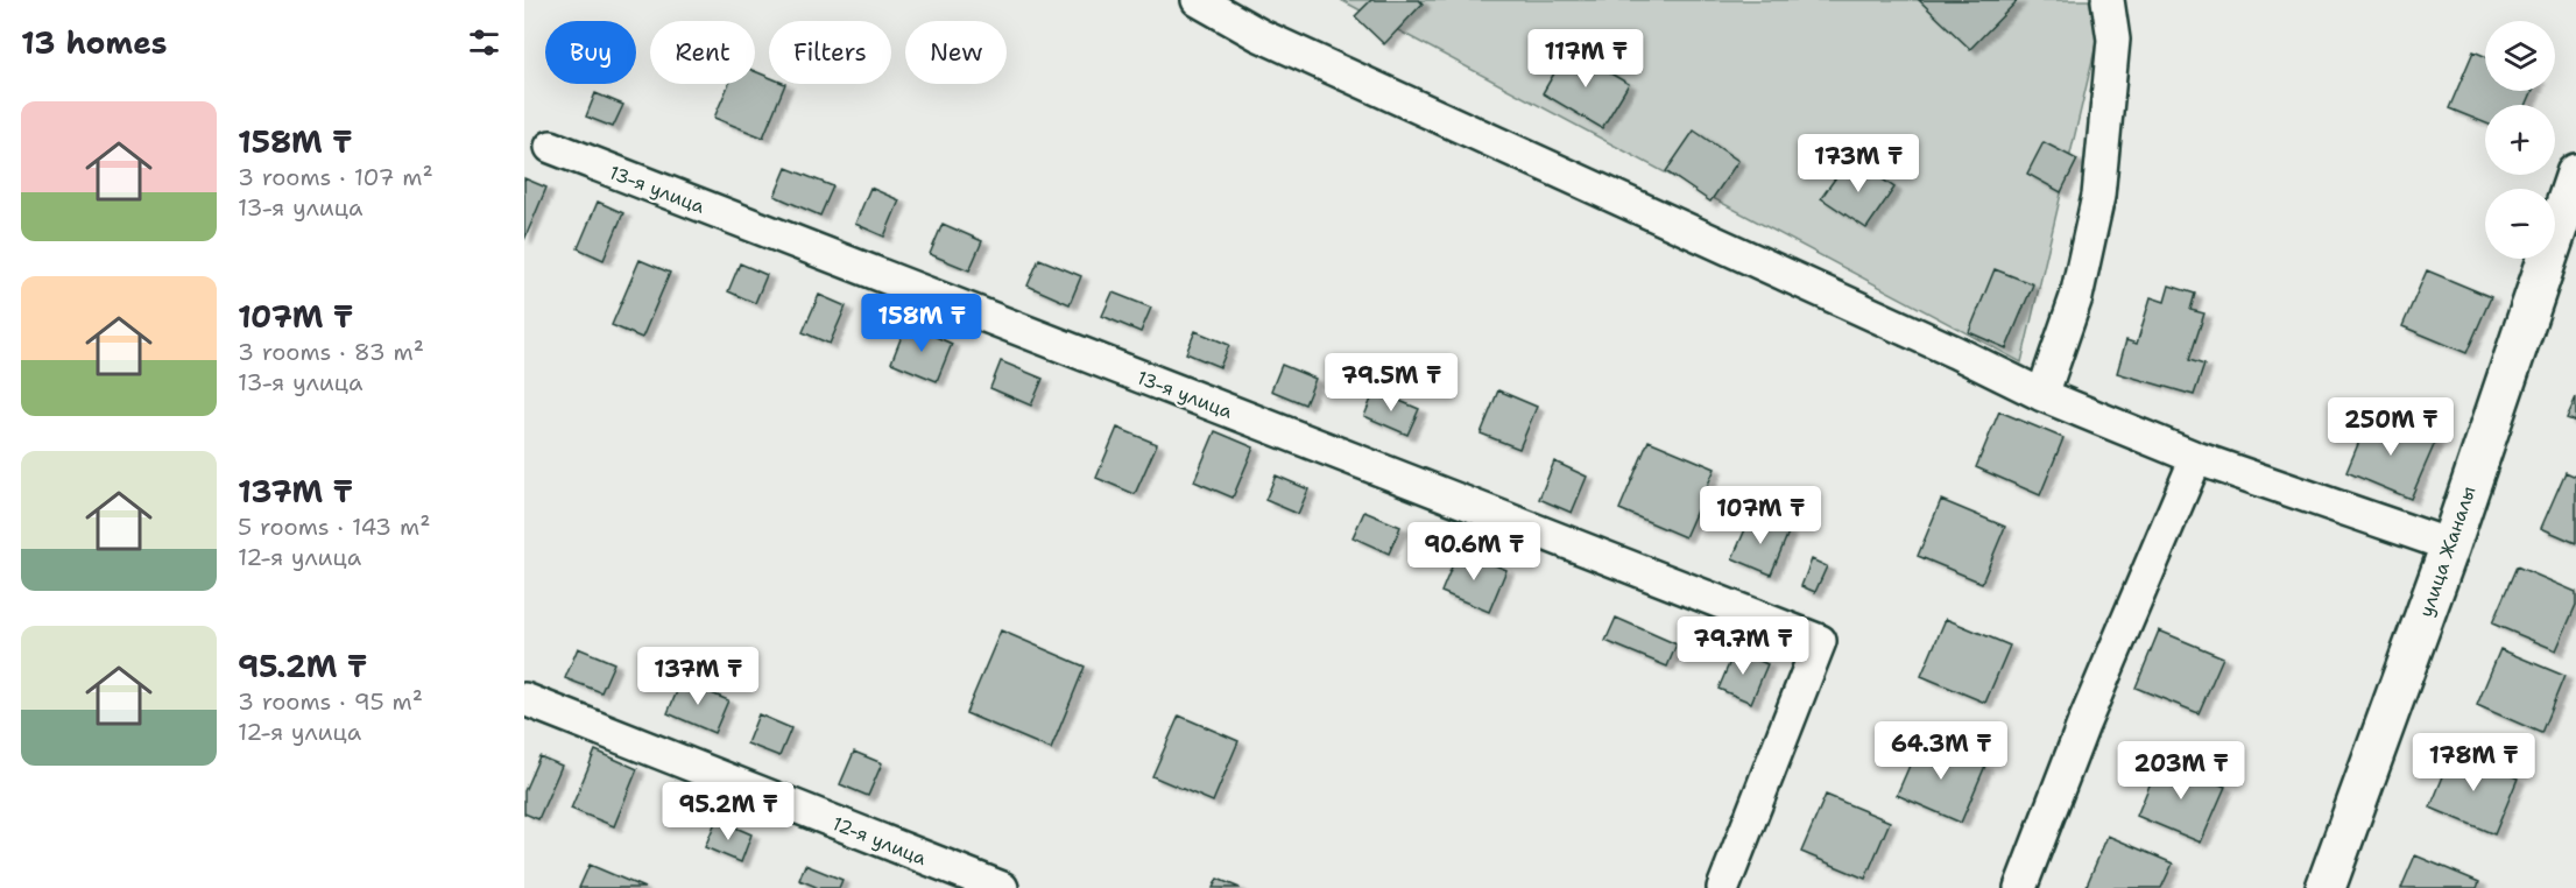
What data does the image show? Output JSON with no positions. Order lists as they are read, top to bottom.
{
  "streets": {
    "street": ["13-я улица", "улица Жаналы", "12-я улица"]
  },
  "page": {
    "heading": "13 homes",
    "map_buttons": ["+", "−"],
    "chip": [
      "Buy",
      "Rent",
      "Filters",
      "New"
    ],
    "price": [
      "117M ₸",
      "173M ₸",
      "158M ₸",
      "79.5M ₸",
      "250M ₸",
      "107M ₸",
      "90.6M ₸",
      "79.7M ₸",
      "137M ₸",
      "64.3M ₸",
      "178M ₸",
      "203M ₸",
      "95.2M ₸"
    ],
    "list": [
      {
        "name": "158M ₸",
        "note": "3 rooms · 107 m² · 13-я улица"
      },
      {
        "name": "107M ₸",
        "note": "3 rooms · 83 m² · 13-я улица"
      },
      {
        "name": "137M ₸",
        "note": "5 rooms · 143 m² · 12-я улица"
      },
      {
        "name": "95.2M ₸",
        "note": "3 rooms · 95 m² · 12-я улица"
      }
    ]
  }
}
